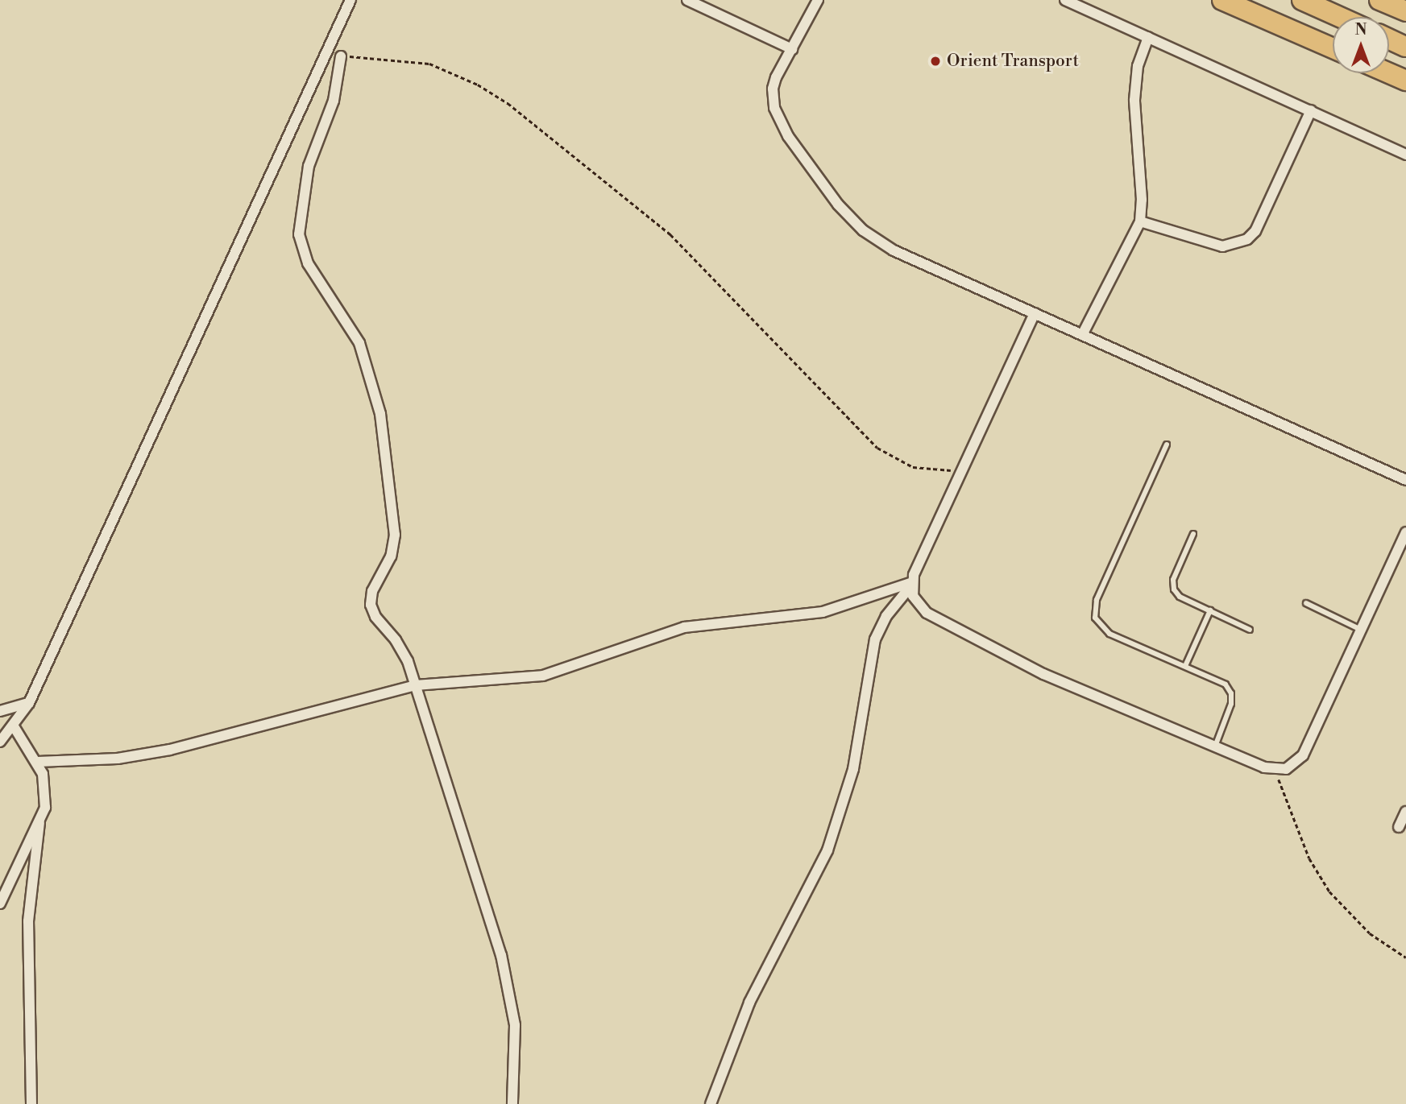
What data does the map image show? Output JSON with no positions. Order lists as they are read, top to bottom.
{
  "places": ["Orient Transport"],
  "north": "top"
}
